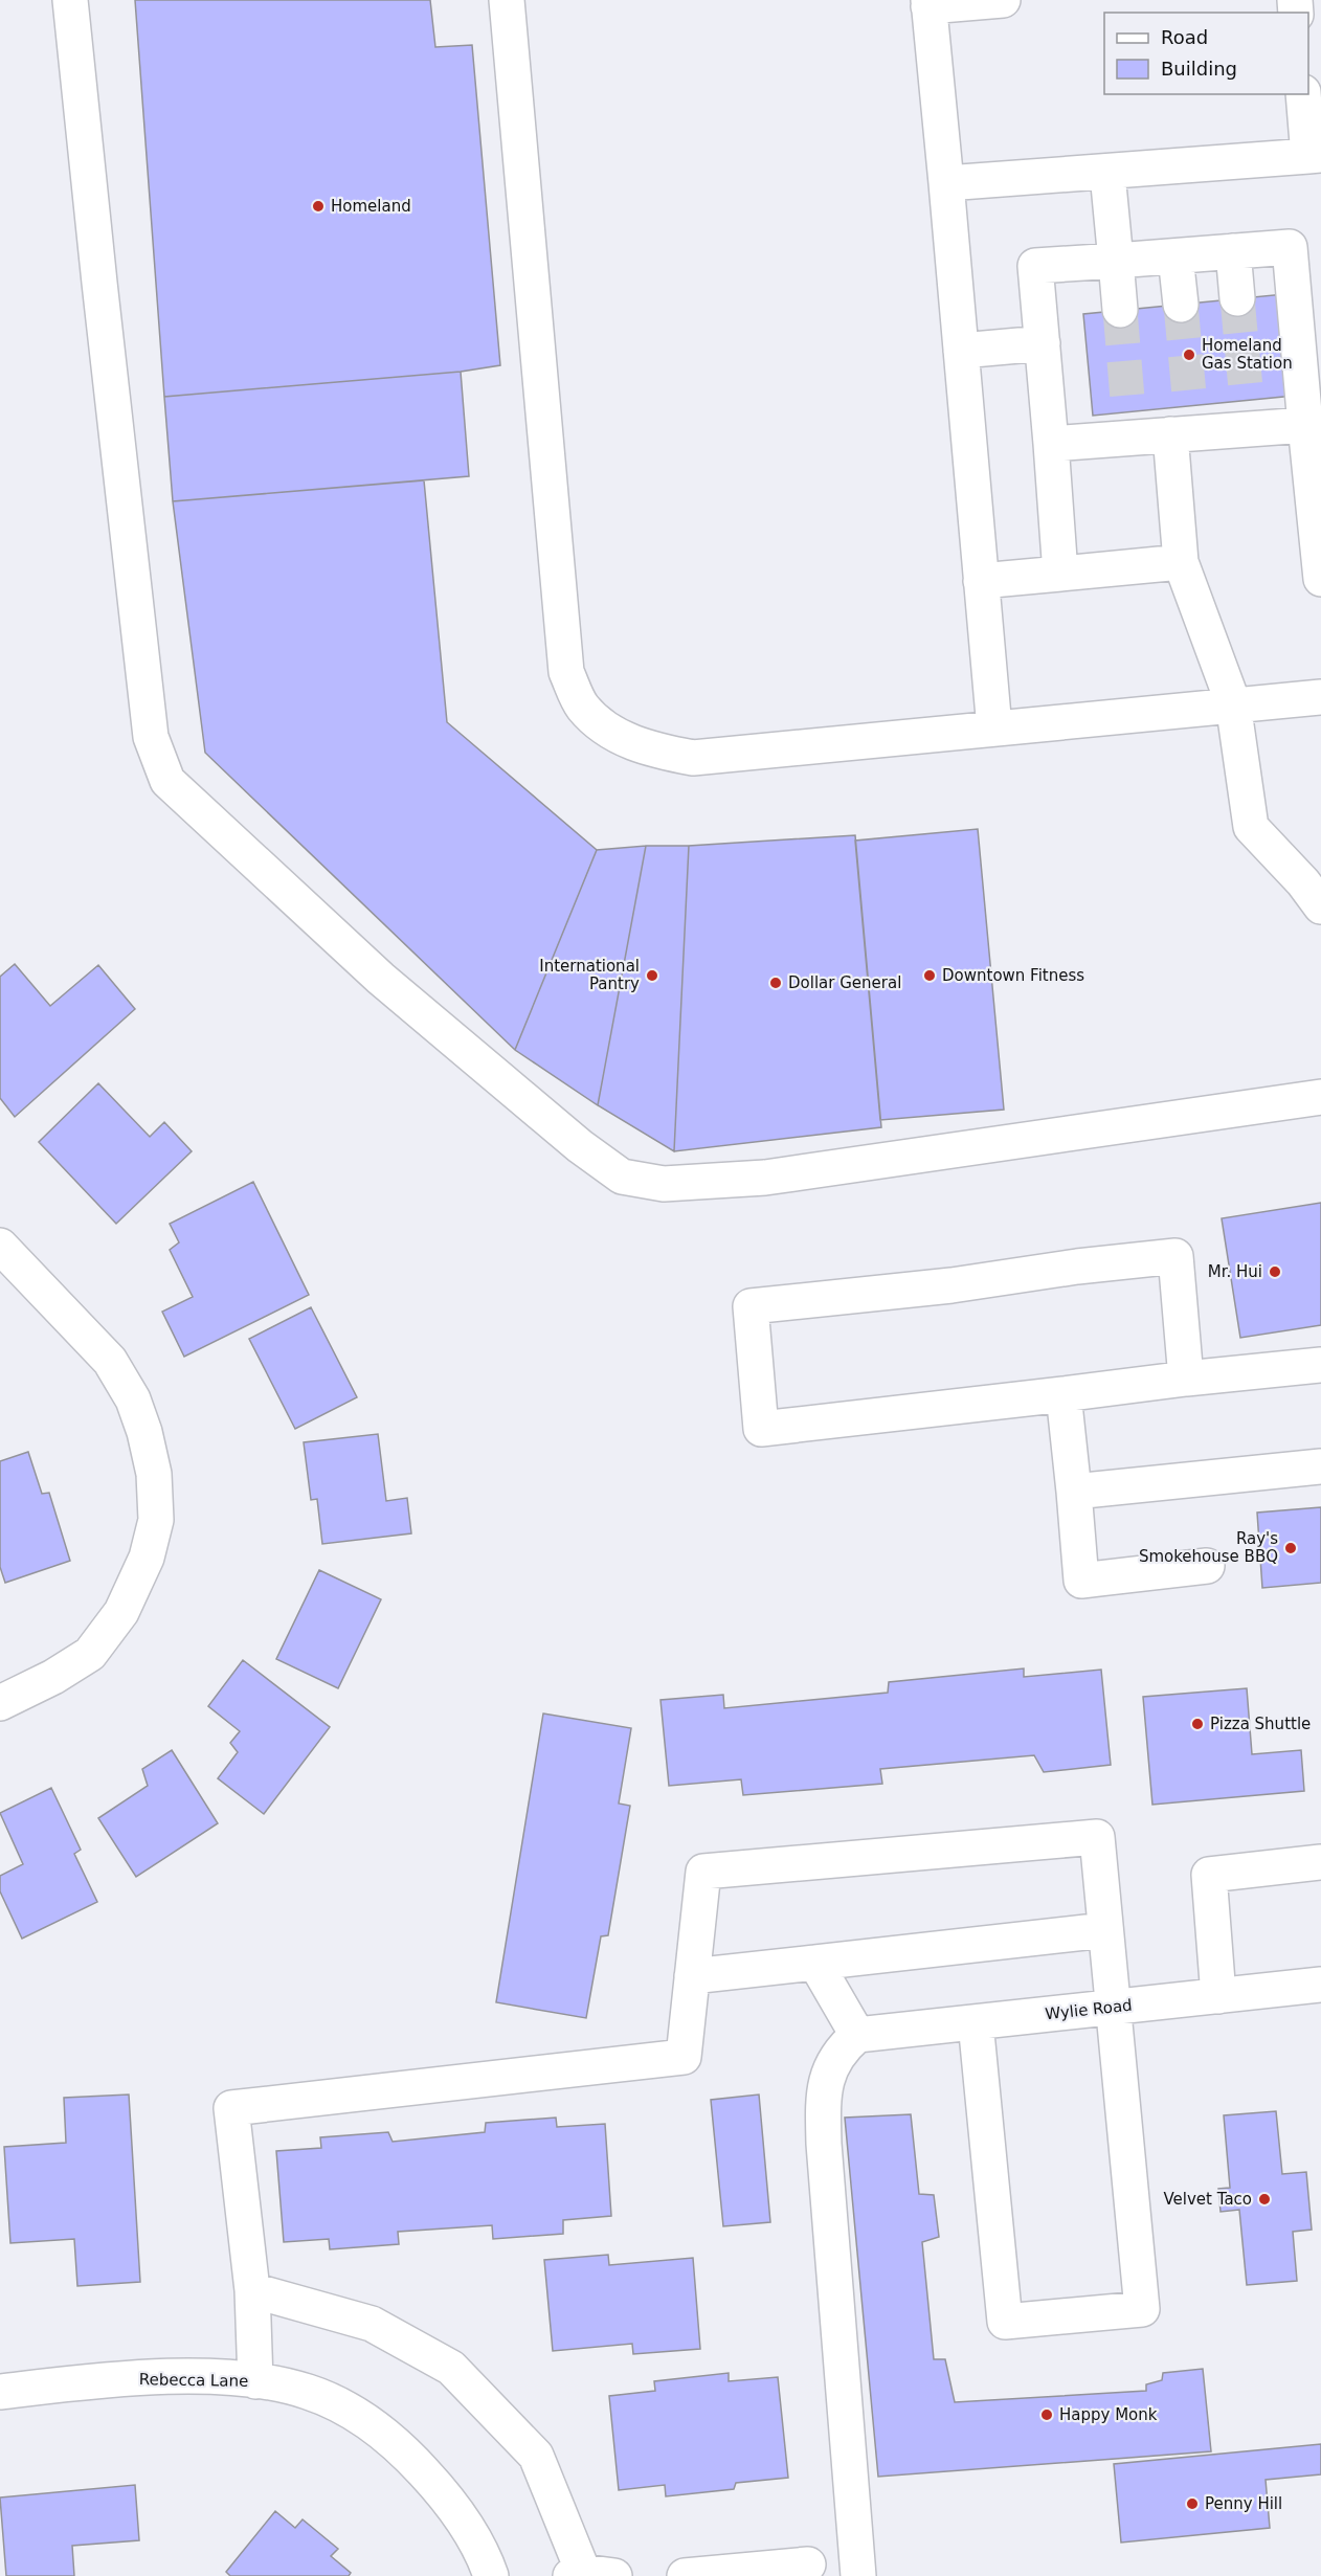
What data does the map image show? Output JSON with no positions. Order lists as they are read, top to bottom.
{
  "streets": {
    "street": ["Wylie Road", "Rebecca Lane"]
  },
  "places": [
    "Homeland",
    "Homeland Gas Station",
    "International Pantry",
    "Downtown Fitness",
    "Dollar General",
    "Mr. Hui",
    "Ray's Smokehouse BBQ",
    "Pizza Shuttle",
    "Velvet Taco",
    "Happy Monk",
    "Penny Hill"
  ],
  "legend": ["Road", "Building"]
}
